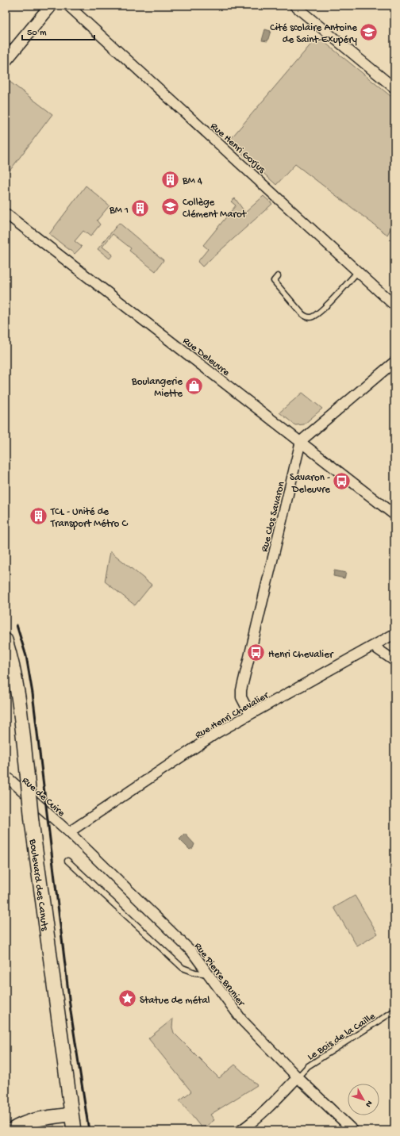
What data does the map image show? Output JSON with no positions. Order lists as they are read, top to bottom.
{
  "streets": {
    "main road": ["Boulevard des Canuts"],
    "street": [
      "Rue Henri Gorjus",
      "Rue Deleuvre",
      "Rue Clos Savaron",
      "Rue Henri Chevalier",
      "Rue de Cuire",
      "Rue Pierre Brunier"
    ],
    "lane": ["Le Bois de la Caille"]
  },
  "crossings": [
    ["Rue Deleuvre", "Rue Clos Savaron"],
    ["Rue Clos Savaron", "Rue Henri Chevalier"],
    ["Rue Henri Chevalier", "Rue de Cuire"],
    ["Rue Henri Chevalier", "Rue Pierre Brunier"],
    ["Rue de Cuire", "Rue Pierre Brunier"],
    ["Rue Pierre Brunier", "Le Bois de la Caille"]
  ],
  "places": {
    "school or university": ["Cité scolaire Antoine de Saint-Exupéry", "Collège Clément Marot"],
    "building": ["BM 4", "BM 1", "TCL - Unité de Transport Métro C"],
    "shop": ["Boulangerie Miette"],
    "bus stop": ["Savaron - Deleuvre", "Henri Chevalier"],
    "place": ["Statue de métal"]
  },
  "scale_bar": "50 m",
  "north": "bottom right"
}
